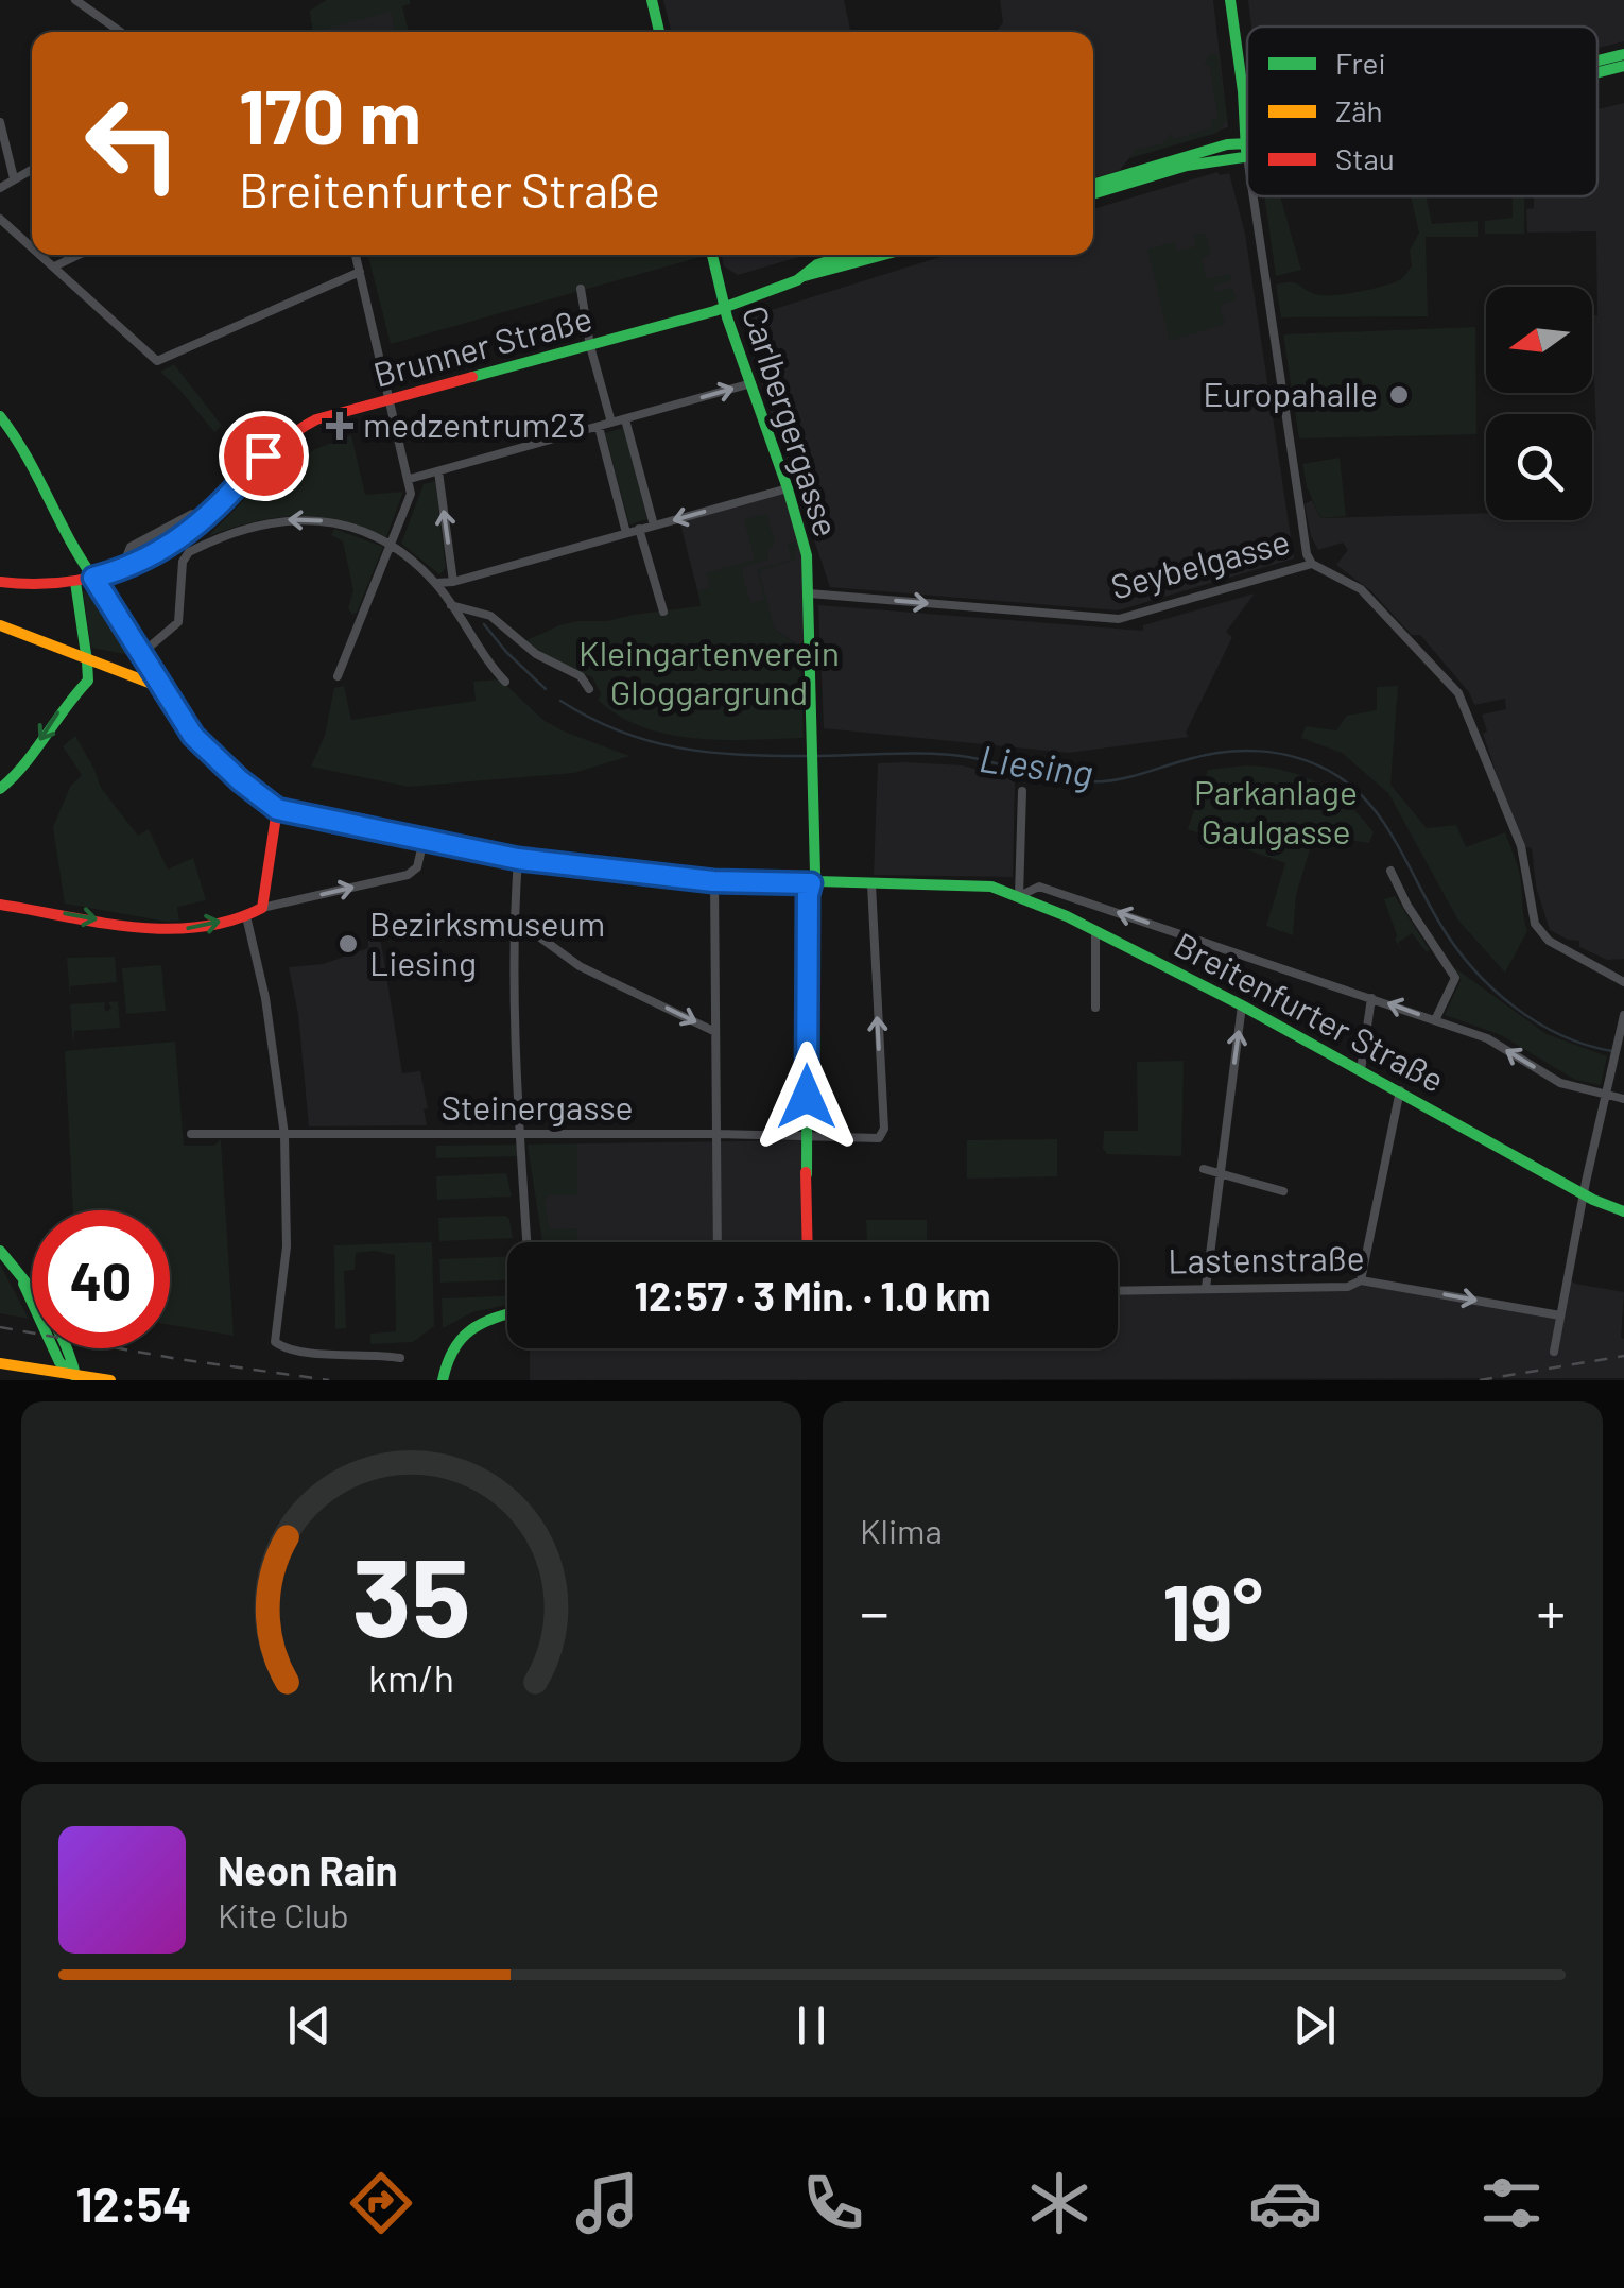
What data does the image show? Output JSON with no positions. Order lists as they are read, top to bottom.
{
  "streets": {
    "main road": ["Brunner Straße", "Carlbergergasse", "Breitenfurter Straße"],
    "street": ["Seybelgasse", "Steinergasse", "Lastenstraße"]
  },
  "crossings": [
    ["Brunner Straße", "Carlbergergasse"],
    ["Brunner Straße", "Breitenfurter Straße"],
    ["Carlbergergasse", "Seybelgasse"],
    ["Carlbergergasse", "Breitenfurter Straße"],
    ["Breitenfurter Straße", "Steinergasse"]
  ],
  "one_way": ["Seybelgasse", "Lastenstraße"],
  "water": ["Liesing"],
  "parks": ["Kleingartenverein Gloggargrund", "Parkanlage Gaulgasse"],
  "places": {
    "other": ["Europahalle", "Bezirksmuseum Liesing"],
    "health": ["medzentrum23"]
  },
  "legend": ["Frei", "Zäh", "Stau"],
  "north": "left",
  "page": {
    "turn": ["170 m", "Breitenfurter Straße"],
    "limit": "40",
    "trip": "12:57 · 3 Min. · 1.0 km",
    "tile": "Klima",
    "heat": ["−", "19°", "+"],
    "song": ["Neon Rain", "Kite Club"],
    "tabs": "12:54",
    "gauge": ["35", "km/h"]
  }
}
